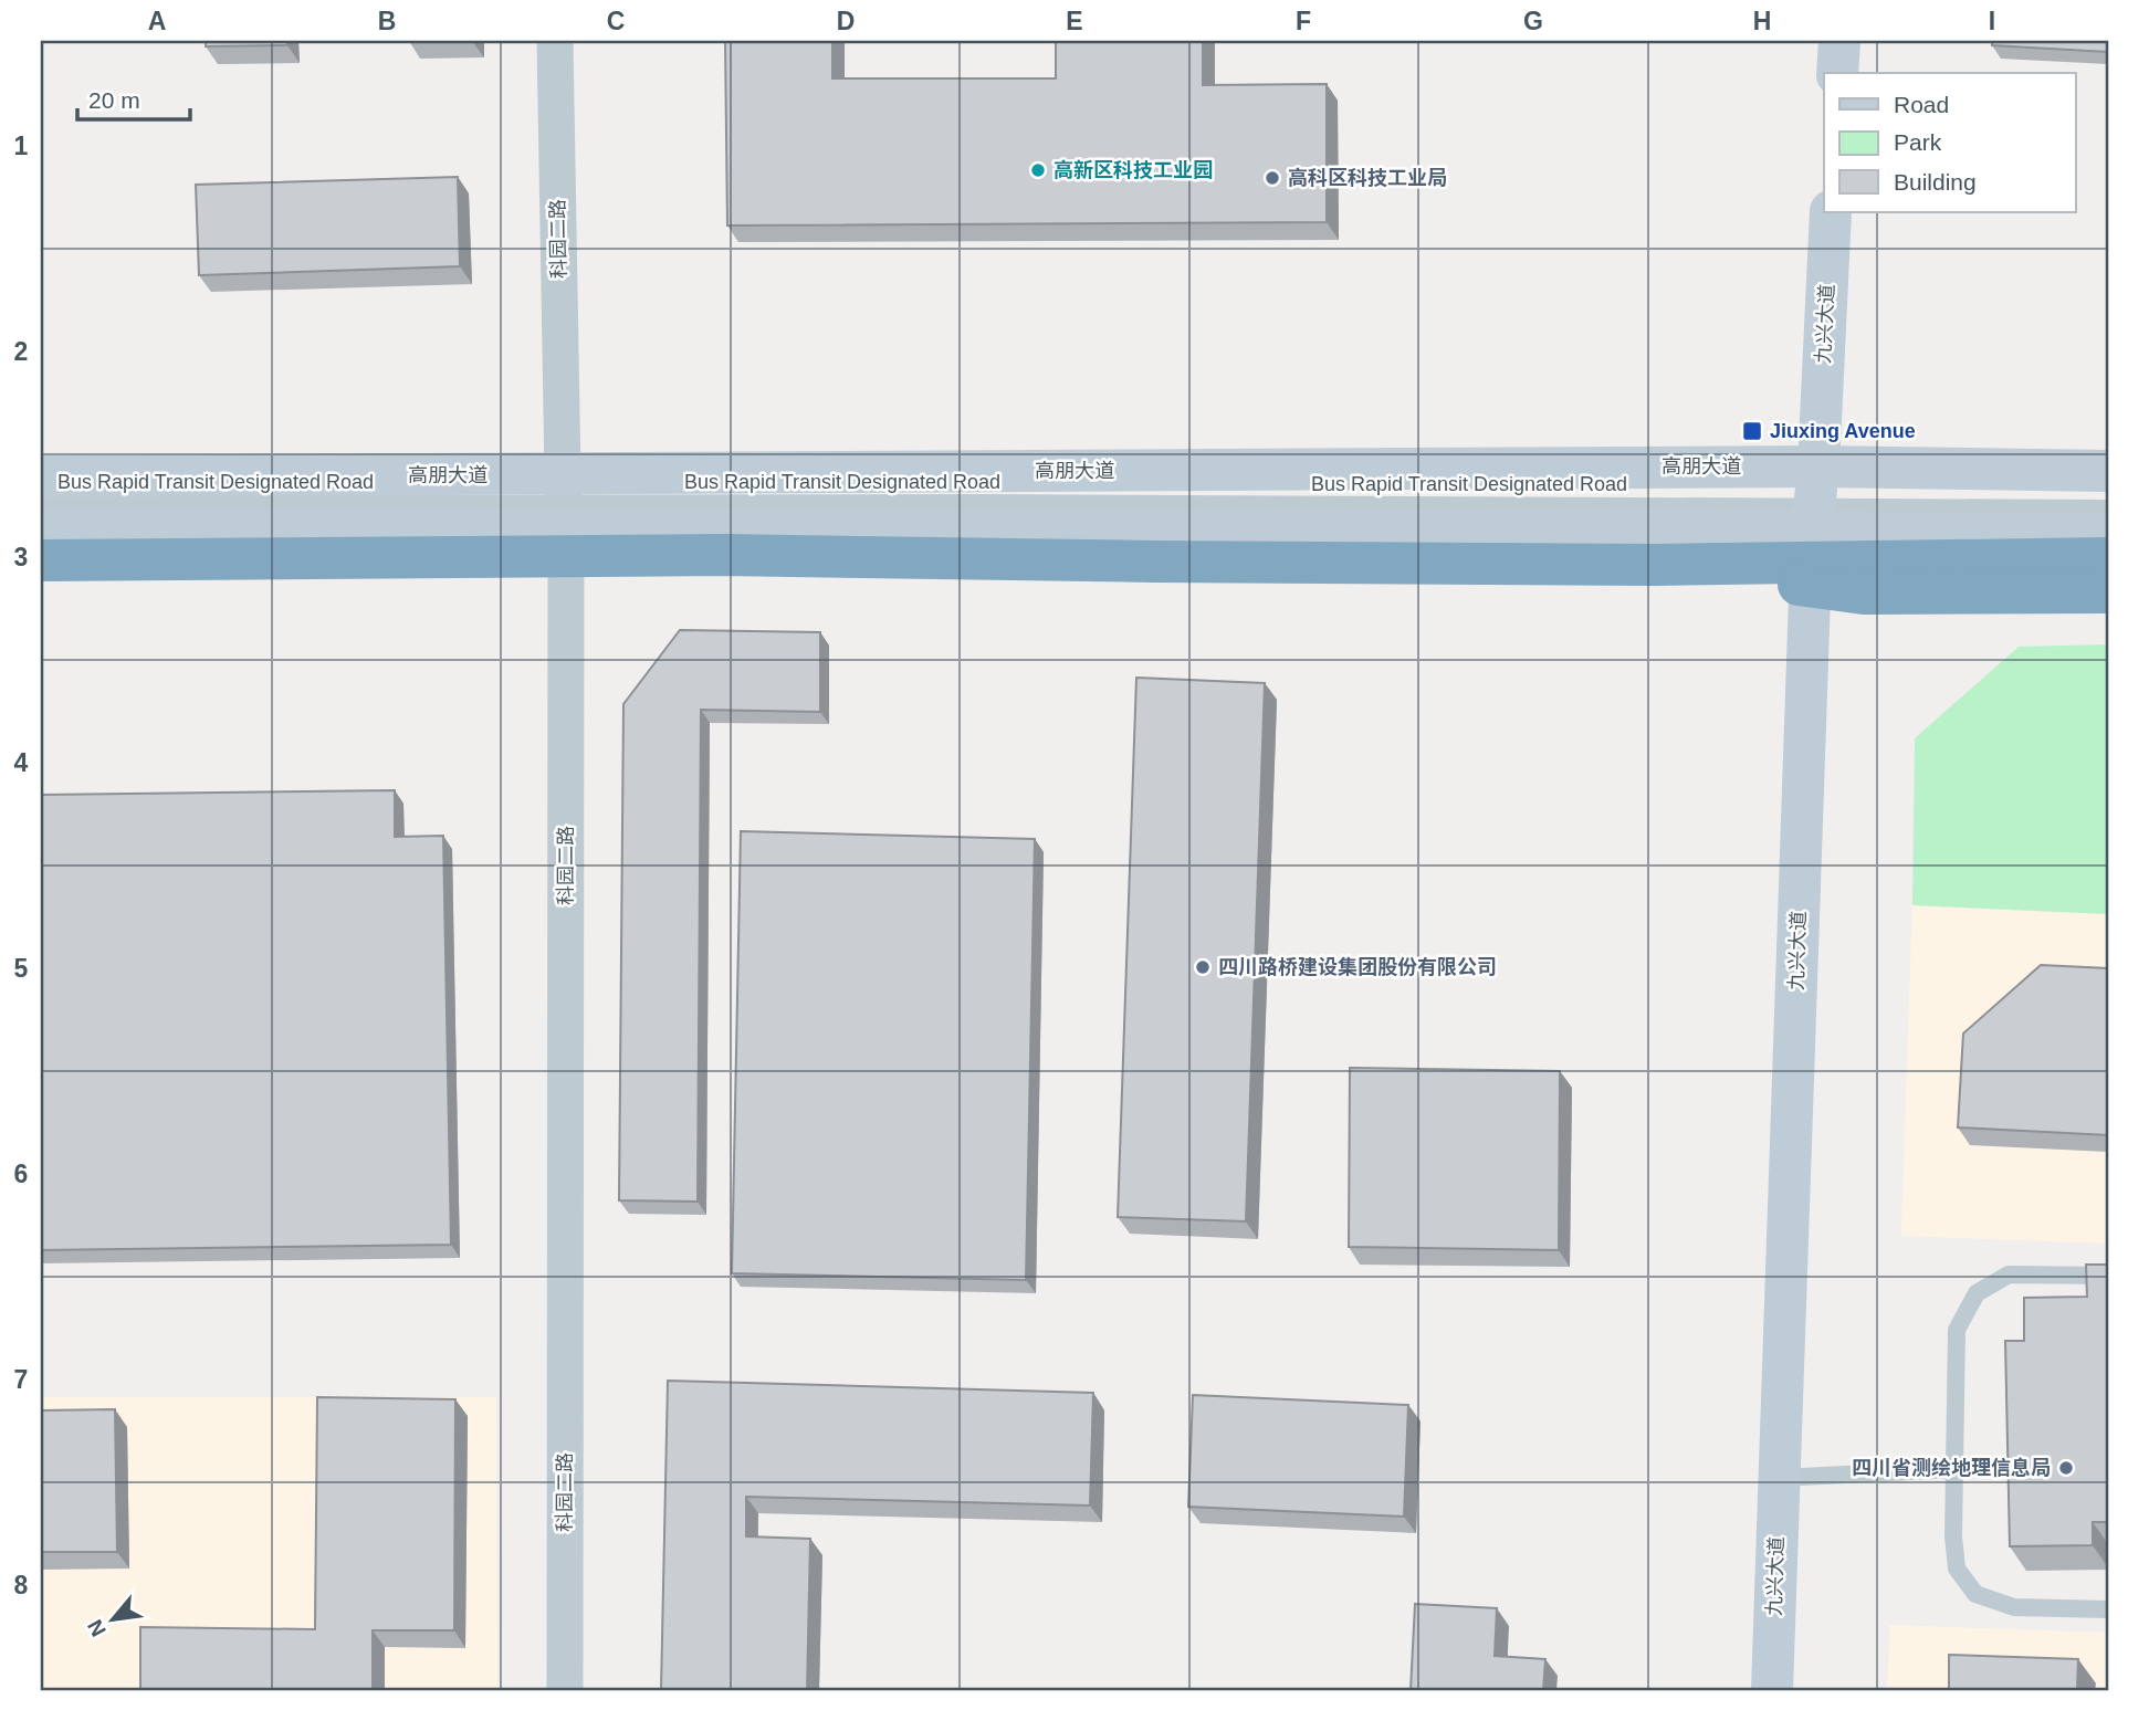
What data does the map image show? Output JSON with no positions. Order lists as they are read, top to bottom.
{
  "streets": {
    "main road": ["九兴大道", "高朋大道"],
    "street": ["科园二路"],
    "lane": ["Bus Rapid Transit Designated Road"]
  },
  "crossings": [
    ["科园二路", "高朋大道"],
    ["九兴大道", "高朋大道"]
  ],
  "places": {
    "other": [
      "高新区科技工业园",
      "高科区科技工业局",
      "四川路桥建设集团股份有限公司",
      "四川省测绘地理信息局"
    ],
    "transit": ["Jiuxing Avenue"]
  },
  "legend": ["Road", "Park", "Building"],
  "scale_bar": "20 m",
  "north": "bottom left",
  "grid": {
    "columns": [
      "A",
      "B",
      "C",
      "D",
      "E",
      "F",
      "G",
      "H",
      "I"
    ],
    "rows": [
      "1",
      "2",
      "3",
      "4",
      "5",
      "6",
      "7",
      "8"
    ]
  }
}
